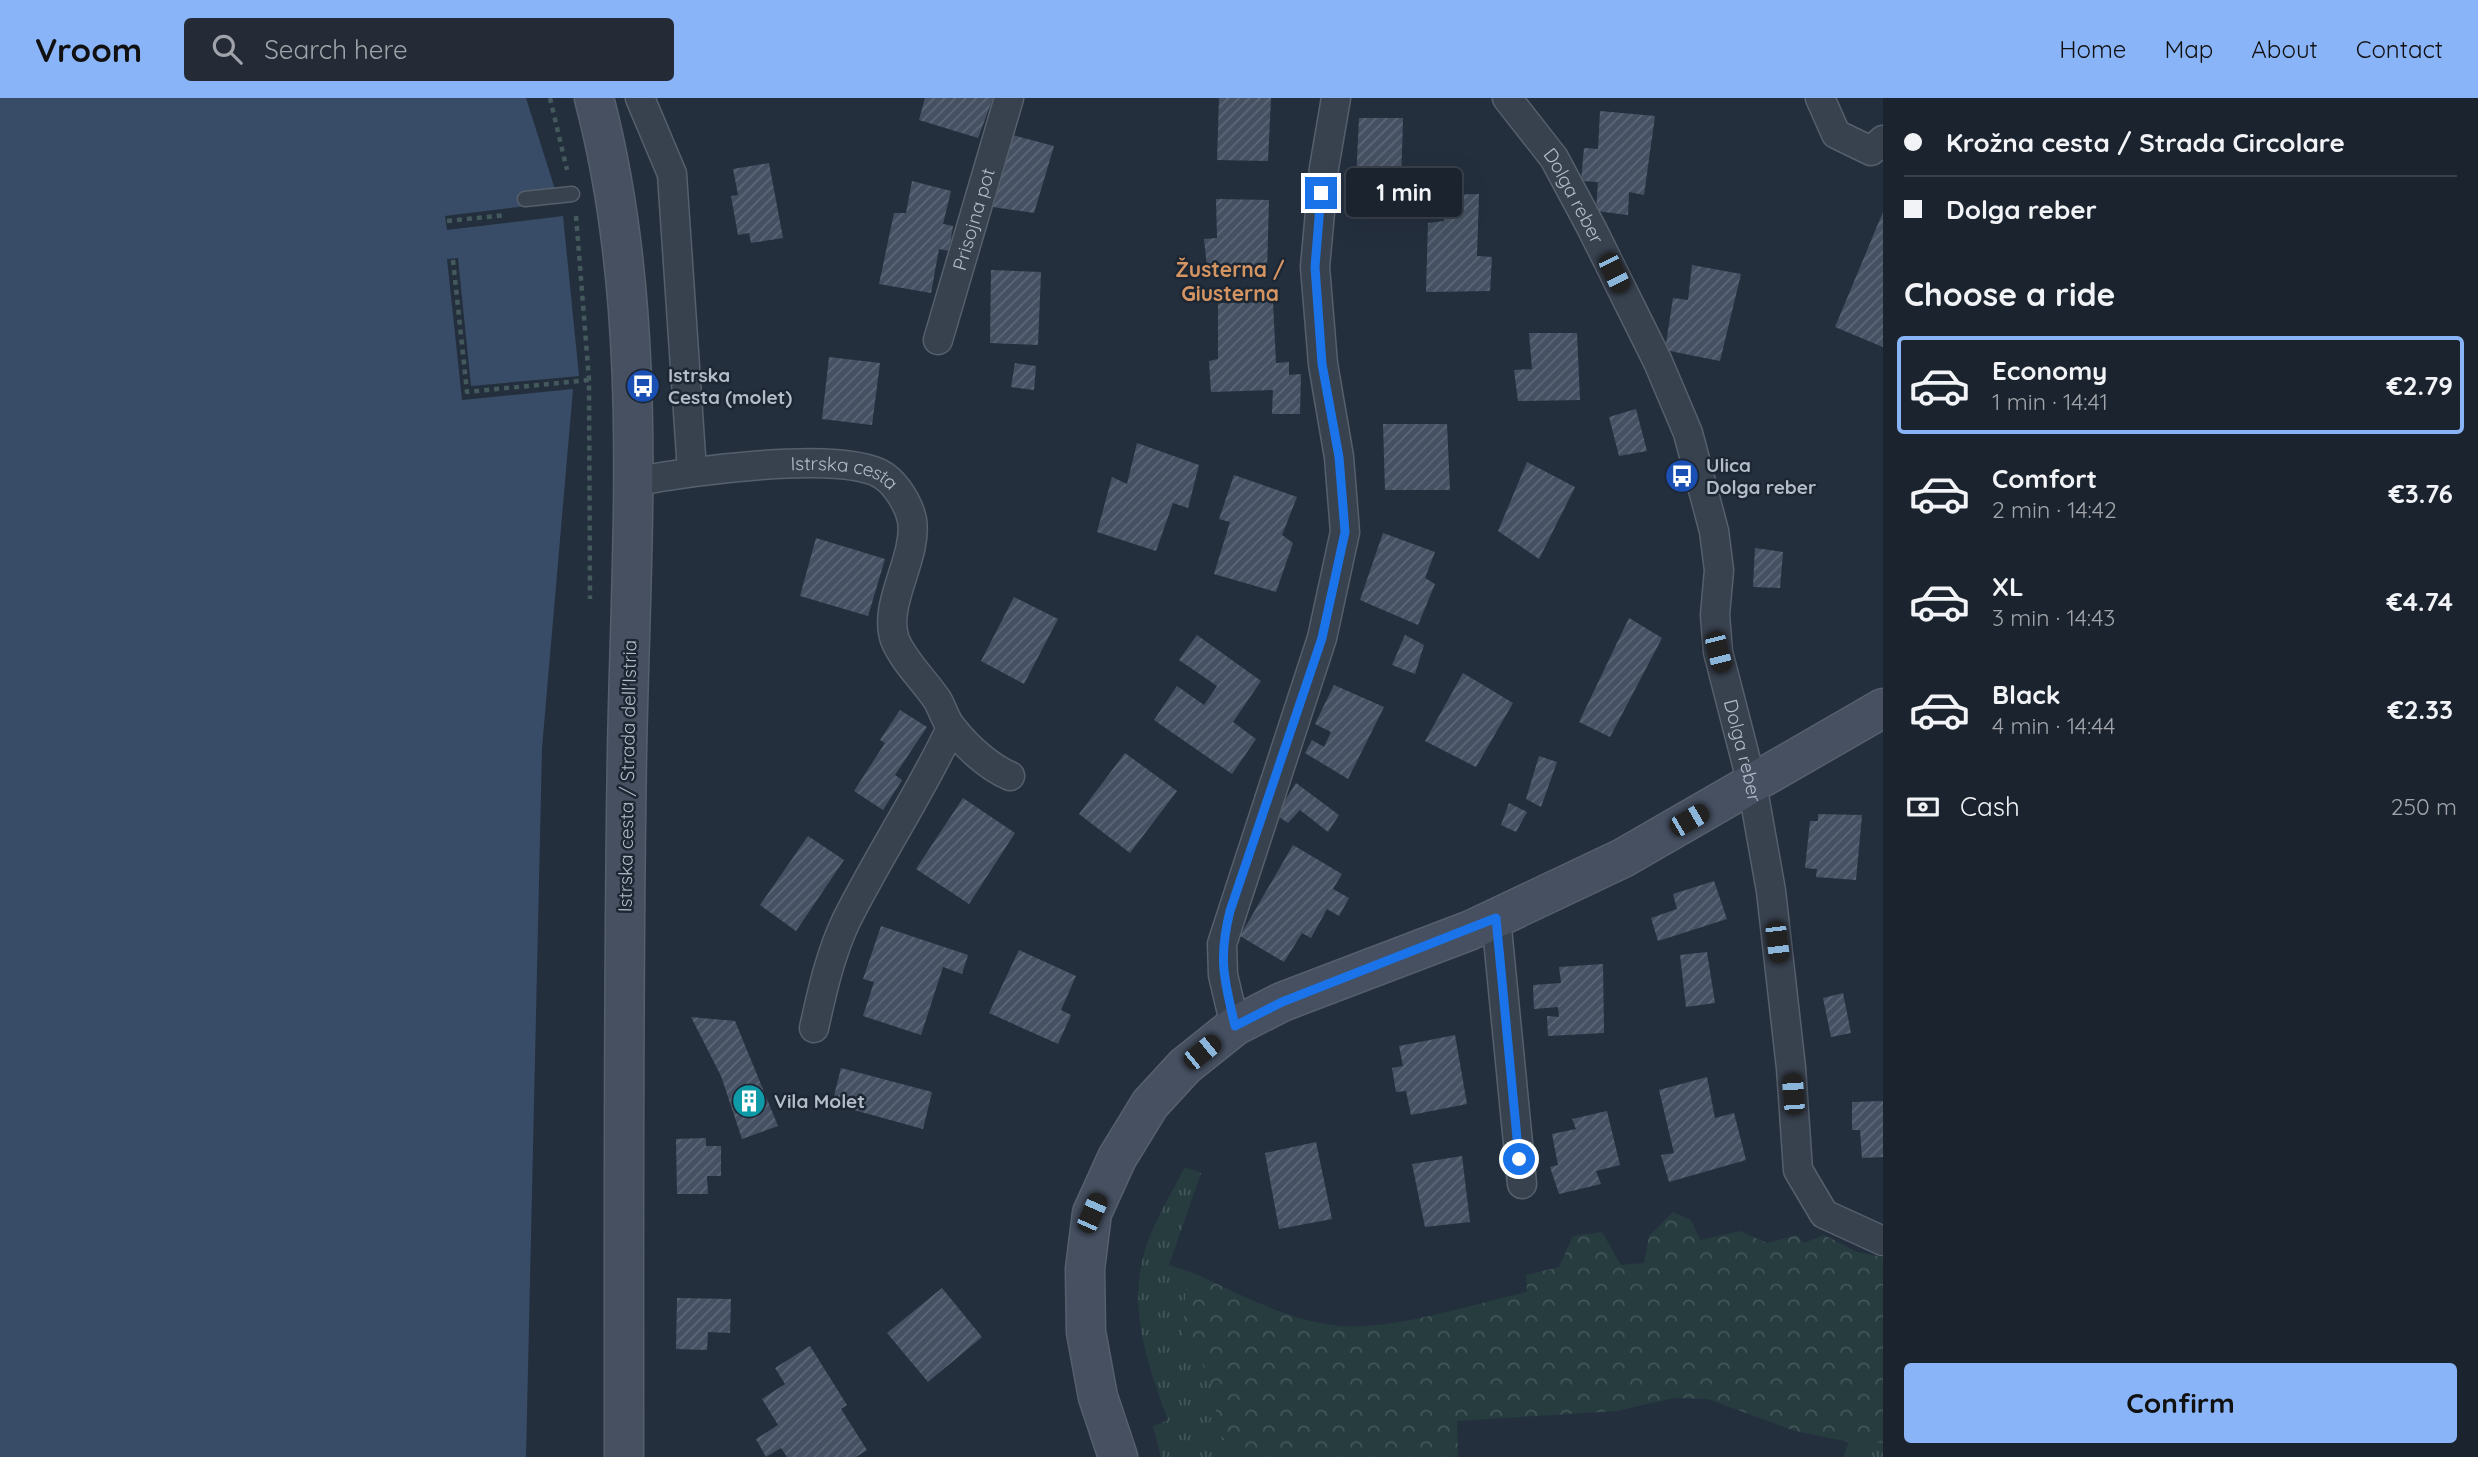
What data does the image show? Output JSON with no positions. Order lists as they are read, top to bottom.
{
  "streets": {
    "street": [
      "Dolga reber",
      "Prisojna pot",
      "Istrska cesta",
      "Istrska cesta / Strada dell'Istria"
    ]
  },
  "crossings": [
    ["Istrska cesta", "Istrska cesta / Strada dell'Istria"]
  ],
  "districts": ["Žusterna / Giusterna"],
  "places": {
    "bus stop": ["Istrska Cesta (molet)", "Ulica Dolga reber"],
    "building": ["Vila Molet"]
  },
  "page": {
    "header": "Vroom",
    "search": "Search here",
    "nav": [
      "Home",
      "Map",
      "About",
      "Contact"
    ],
    "banner": ["Krožna cesta / Strada Circolare", "Dolga reber"],
    "bubble": "1 min",
    "heading": "Choose a ride",
    "list": [
      {
        "name": "Economy",
        "note": "1 min · 14:41",
        "value": "€2.79"
      },
      {
        "name": "Comfort",
        "note": "2 min · 14:42",
        "value": "€3.76"
      },
      {
        "name": "XL",
        "note": "3 min · 14:43",
        "value": "€4.74"
      },
      {
        "name": "Black",
        "note": "4 min · 14:44",
        "value": "€2.33"
      }
    ],
    "pay": ["Cash", "250 m"],
    "buttons": "Confirm"
  }
}
